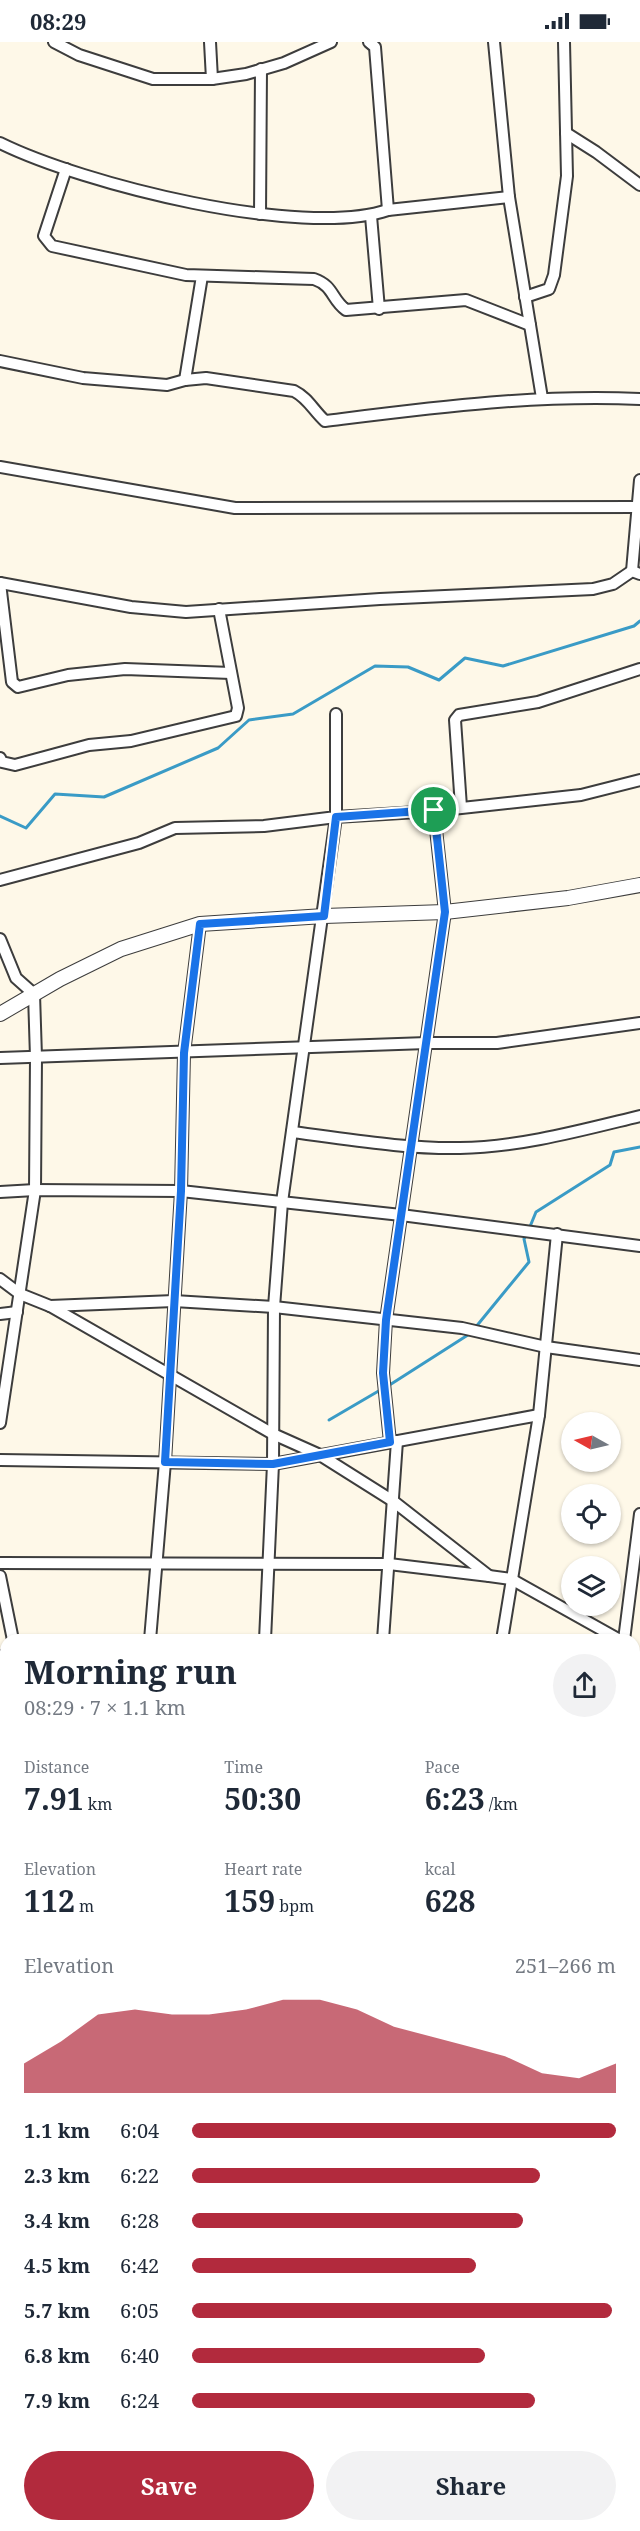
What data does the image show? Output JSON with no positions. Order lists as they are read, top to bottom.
{
  "north": "left",
  "page": {
    "status": "08:29",
    "heading": ["Morning run", "08:29 · 7 × 1.1 km"],
    "stats": [
      ["Distance", "7.91 km"],
      ["Time", "50:30"],
      ["Pace", "6:23 /km"],
      ["Elevation", "112 m"],
      ["Heart rate", "159 bpm"],
      ["kcal", "628"]
    ],
    "chart": ["Elevation", "251–266 m"],
    "list": [
      {
        "name": "1.1 km",
        "note": "6:04"
      },
      {
        "name": "2.3 km",
        "note": "6:22"
      },
      {
        "name": "3.4 km",
        "note": "6:28"
      },
      {
        "name": "4.5 km",
        "note": "6:42"
      },
      {
        "name": "5.7 km",
        "note": "6:05"
      },
      {
        "name": "6.8 km",
        "note": "6:40"
      },
      {
        "name": "7.9 km",
        "note": "6:24"
      }
    ],
    "buttons": ["Save", "Share"]
  }
}
